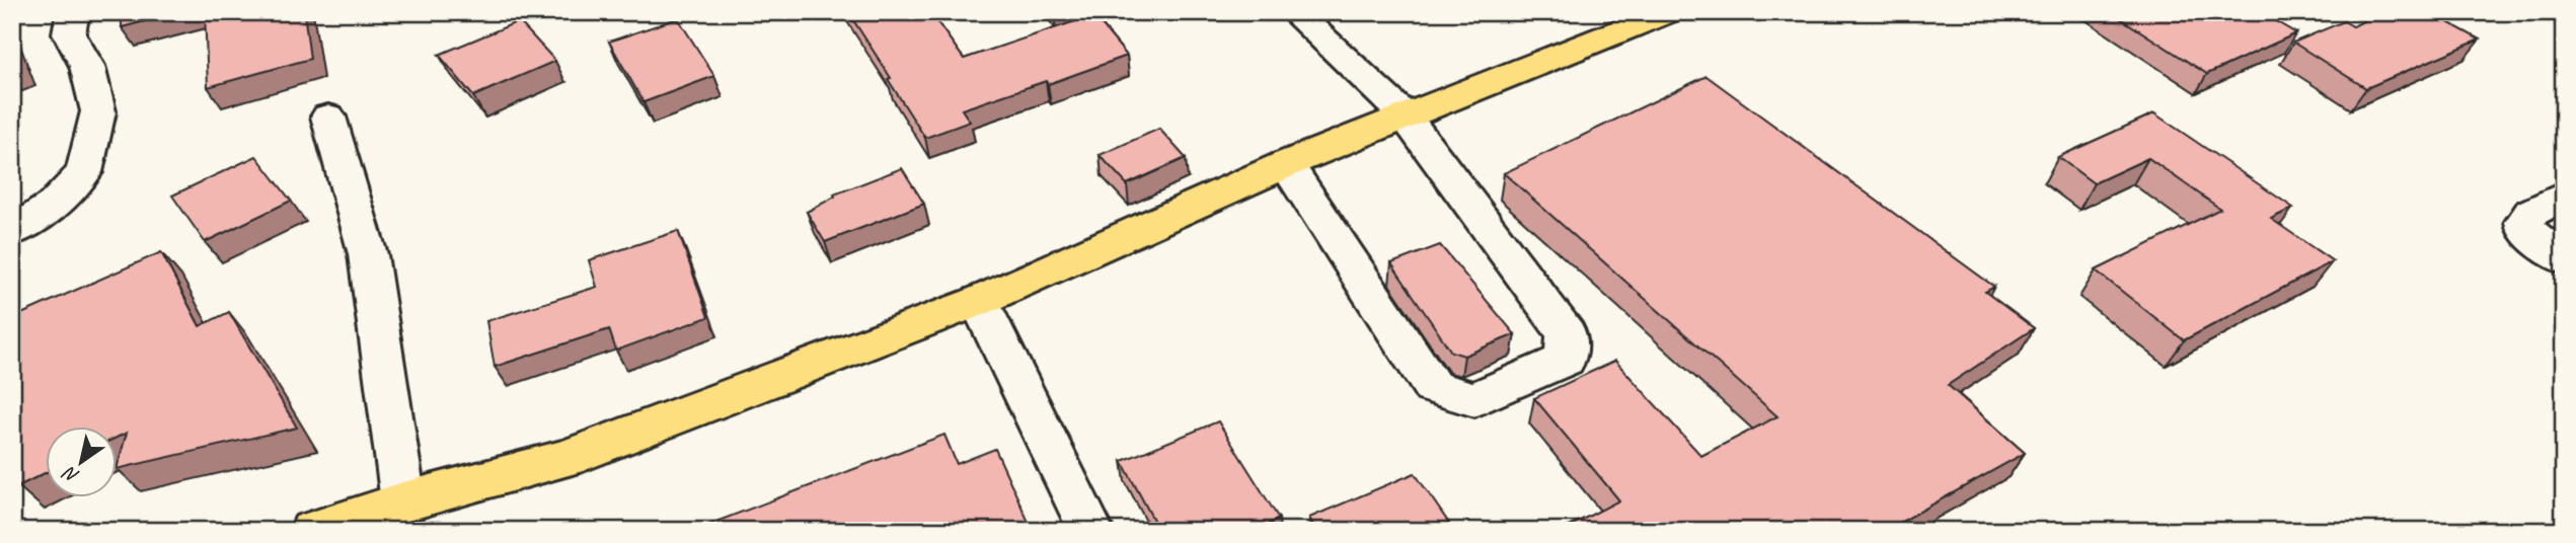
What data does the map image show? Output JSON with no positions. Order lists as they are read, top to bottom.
{
  "north": "bottom left"
}
